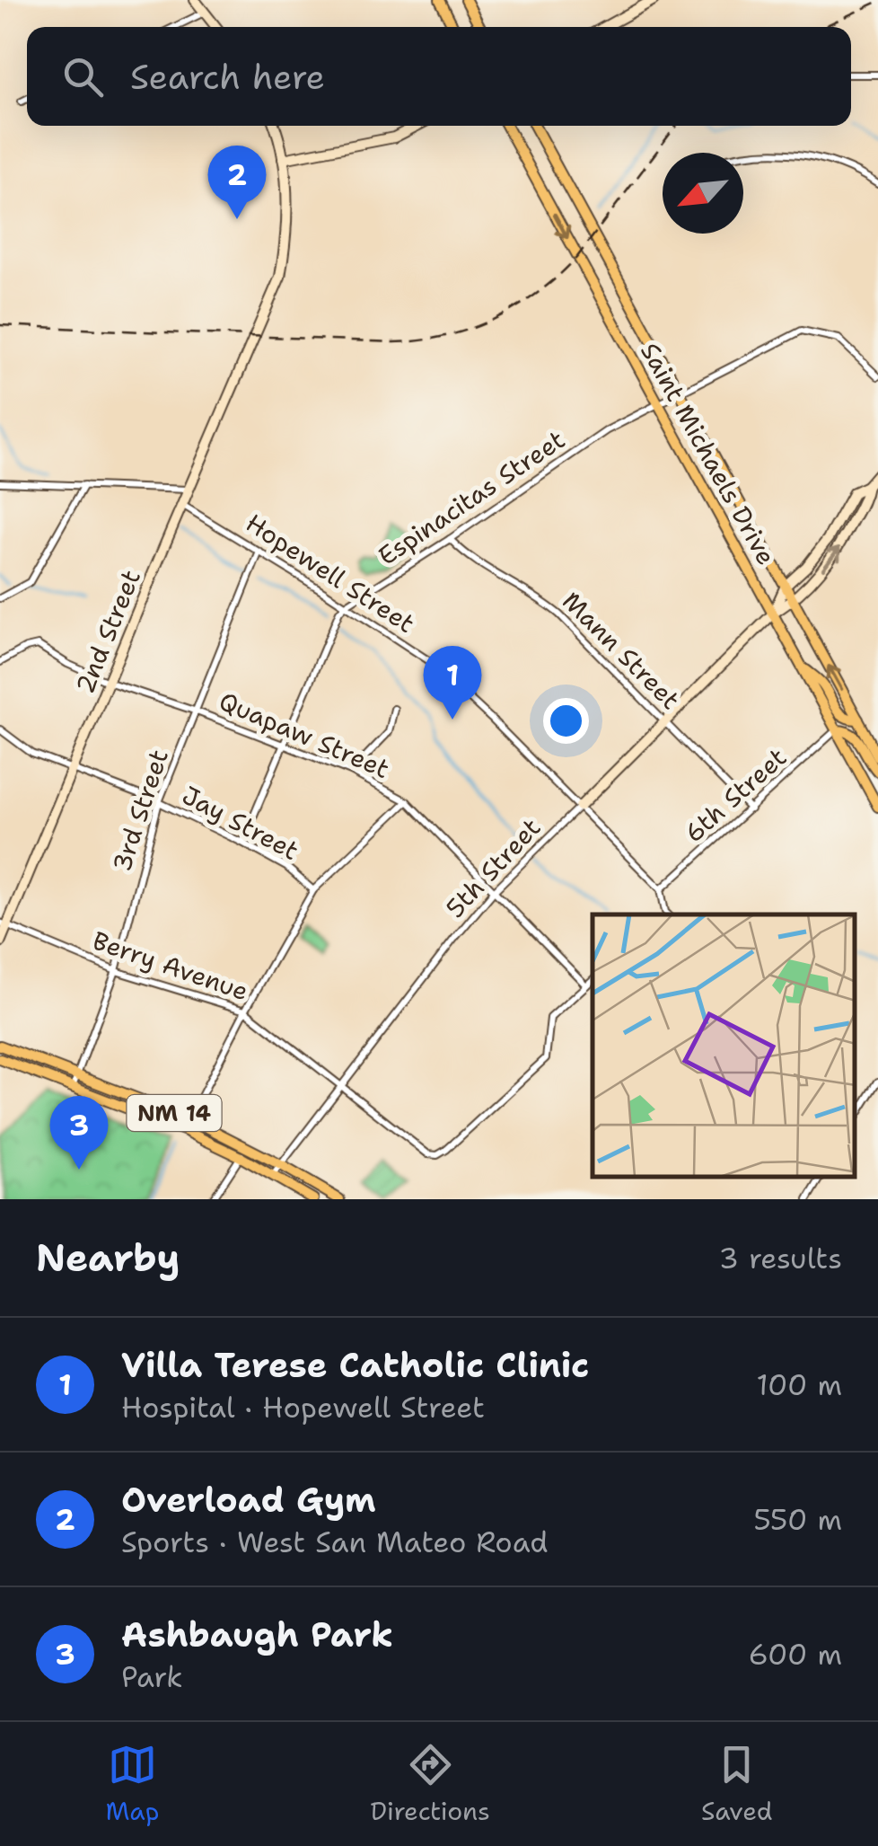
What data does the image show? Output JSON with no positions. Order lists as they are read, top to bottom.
{
  "streets": {
    "main road": ["Saint Michaels Drive", "NM 14"],
    "street": [
      "Espinacitas Street",
      "Hopewell Street",
      "2nd Street",
      "Mann Street",
      "Quapaw Street",
      "6th Street",
      "3rd Street",
      "Jay Street",
      "5th Street",
      "Berry Avenue"
    ]
  },
  "crossings": [
    ["Saint Michaels Drive", "Espinacitas Street"],
    ["Saint Michaels Drive", "6th Street"],
    ["Saint Michaels Drive", "5th Street"],
    ["Espinacitas Street", "Hopewell Street"],
    ["Espinacitas Street", "Mann Street"],
    ["Espinacitas Street", "Quapaw Street"],
    ["Espinacitas Street", "Jay Street"],
    ["Hopewell Street", "2nd Street"],
    ["Hopewell Street", "6th Street"],
    ["Hopewell Street", "3rd Street"],
    ["Hopewell Street", "5th Street"],
    ["2nd Street", "Quapaw Street"],
    ["2nd Street", "Jay Street"],
    ["2nd Street", "Berry Avenue"],
    ["Mann Street", "6th Street"],
    ["Mann Street", "5th Street"],
    ["Quapaw Street", "3rd Street"],
    ["Quapaw Street", "5th Street"],
    ["Quapaw Street", "Berry Avenue"],
    ["3rd Street", "Jay Street"],
    ["3rd Street", "Berry Avenue"],
    ["3rd Street", "NM 14"],
    ["5th Street", "Berry Avenue"],
    ["5th Street", "NM 14"]
  ],
  "north": "bottom left",
  "page": {
    "search": "Search here",
    "pins": ["2", "1", "3"],
    "heading": ["Nearby", "3 results"],
    "list": [
      {
        "mark": "1",
        "name": "Villa Terese Catholic Clinic",
        "note": "Hospital · Hopewell Street",
        "value": "100 m"
      },
      {
        "mark": "2",
        "name": "Overload Gym",
        "note": "Sports · West San Mateo Road",
        "value": "550 m"
      },
      {
        "mark": "3",
        "name": "Ashbaugh Park",
        "note": "Park",
        "value": "600 m"
      }
    ],
    "nav": ["Map", "Directions", "Saved"]
  }
}
